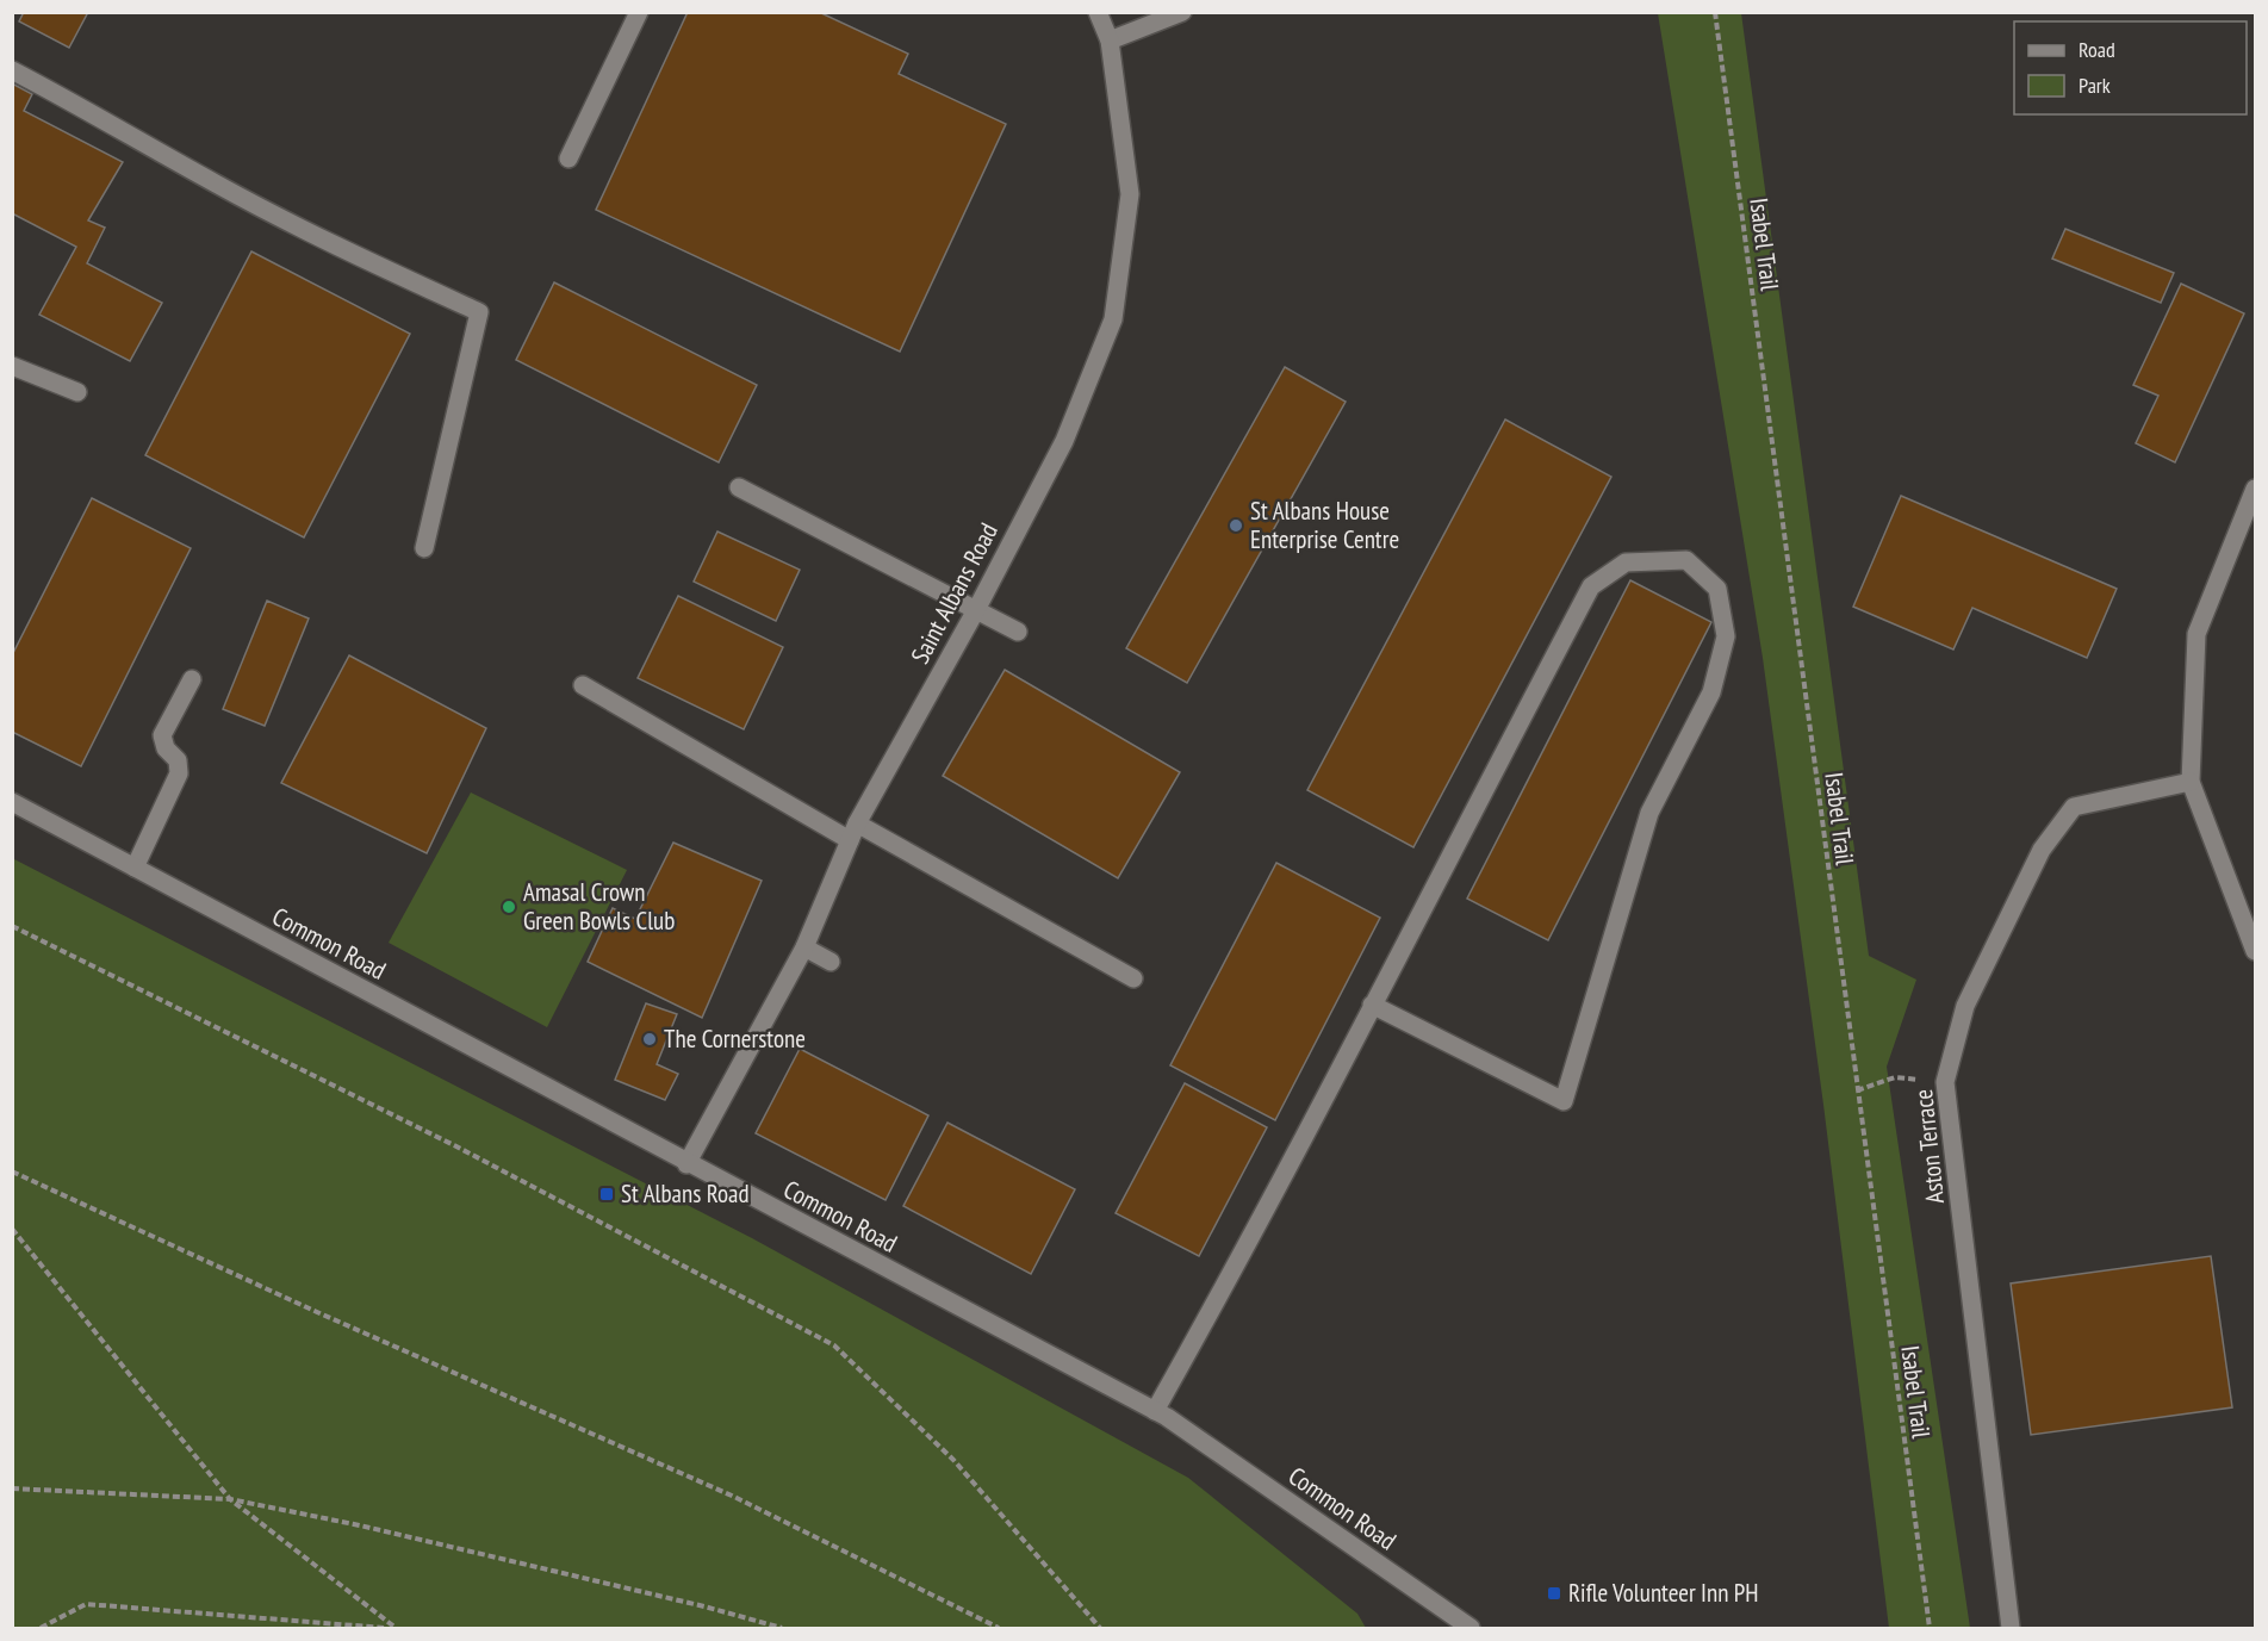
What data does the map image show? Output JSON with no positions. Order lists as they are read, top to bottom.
{
  "streets": {
    "street": ["Saint Albans Road", "Common Road", "Aston Terrace"],
    "path": ["Isabel Trail"]
  },
  "crossings": [
    ["Saint Albans Road", "Common Road"]
  ],
  "places": {
    "other": ["St Albans House Enterprise Centre", "Amasal Crown Green Bowls Club", "The Cornerstone"],
    "transit": ["St Albans Road", "Rifle Volunteer Inn PH"]
  },
  "legend": ["Road", "Park"]
}
